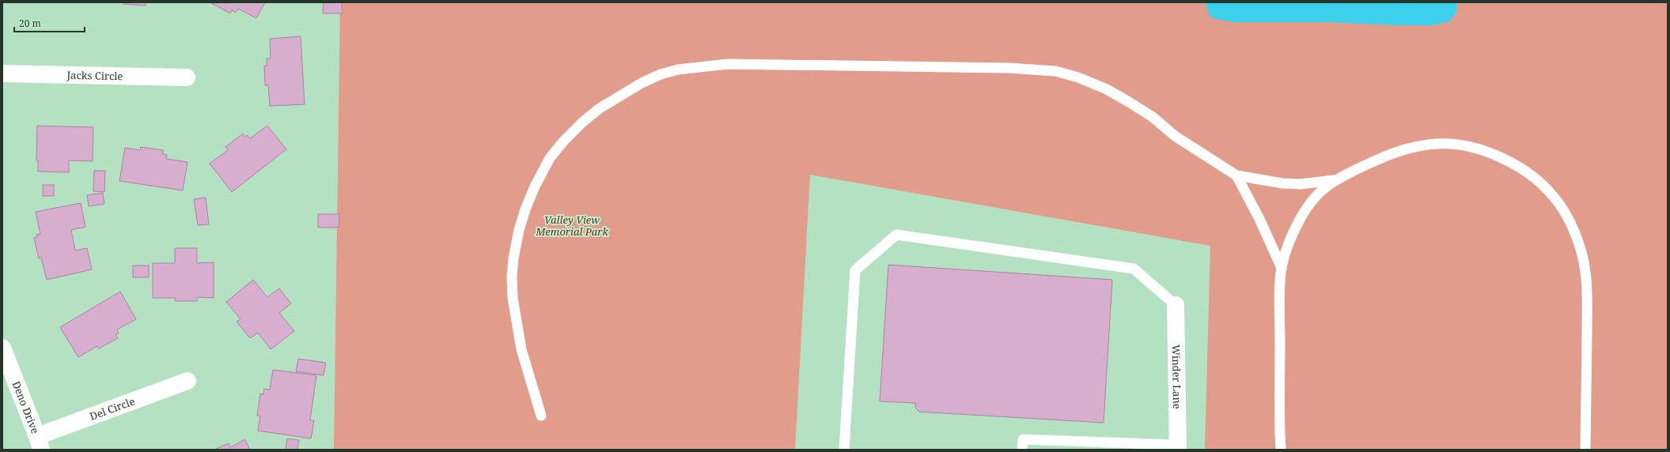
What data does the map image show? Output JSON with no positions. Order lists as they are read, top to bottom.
{
  "streets": {
    "street": [
      "Jacks Circle",
      "Winder Lane",
      "Deno Drive",
      "Del Circle"
    ]
  },
  "crossings": [
    ["Deno Drive", "Del Circle"]
  ],
  "parks": ["Valley View Memorial Park"],
  "scale_bar": "20 m"
}
